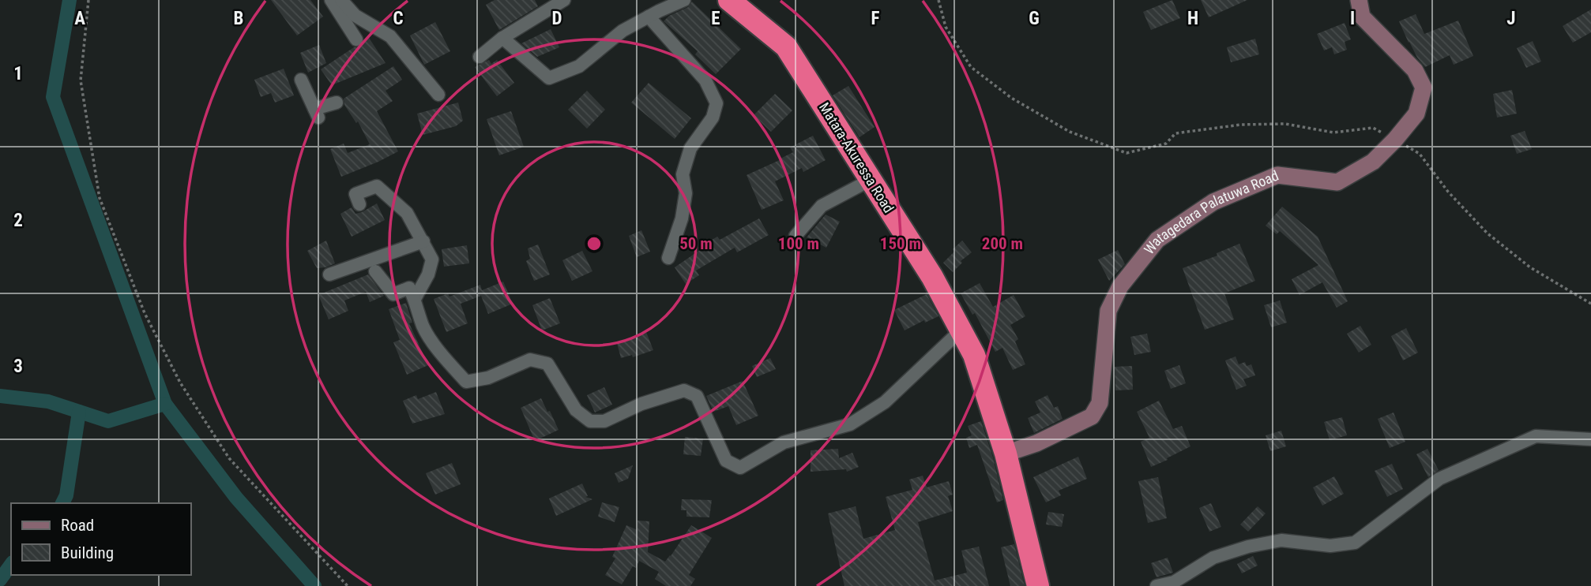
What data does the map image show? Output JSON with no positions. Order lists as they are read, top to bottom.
{
  "streets": {
    "highway": ["Matara-Akuressa Road"],
    "street": ["Watagedara Palatuwa Road"]
  },
  "crossings": [
    ["Matara-Akuressa Road", "Watagedara Palatuwa Road"]
  ],
  "legend": ["Road", "Building"],
  "grid": {
    "columns": [
      "A",
      "B",
      "C",
      "D",
      "E",
      "F",
      "G",
      "H",
      "I",
      "J"
    ],
    "rows": ["1", "2", "3"]
  },
  "rings": [
    "50 m",
    "100 m",
    "150 m",
    "200 m"
  ]
}
